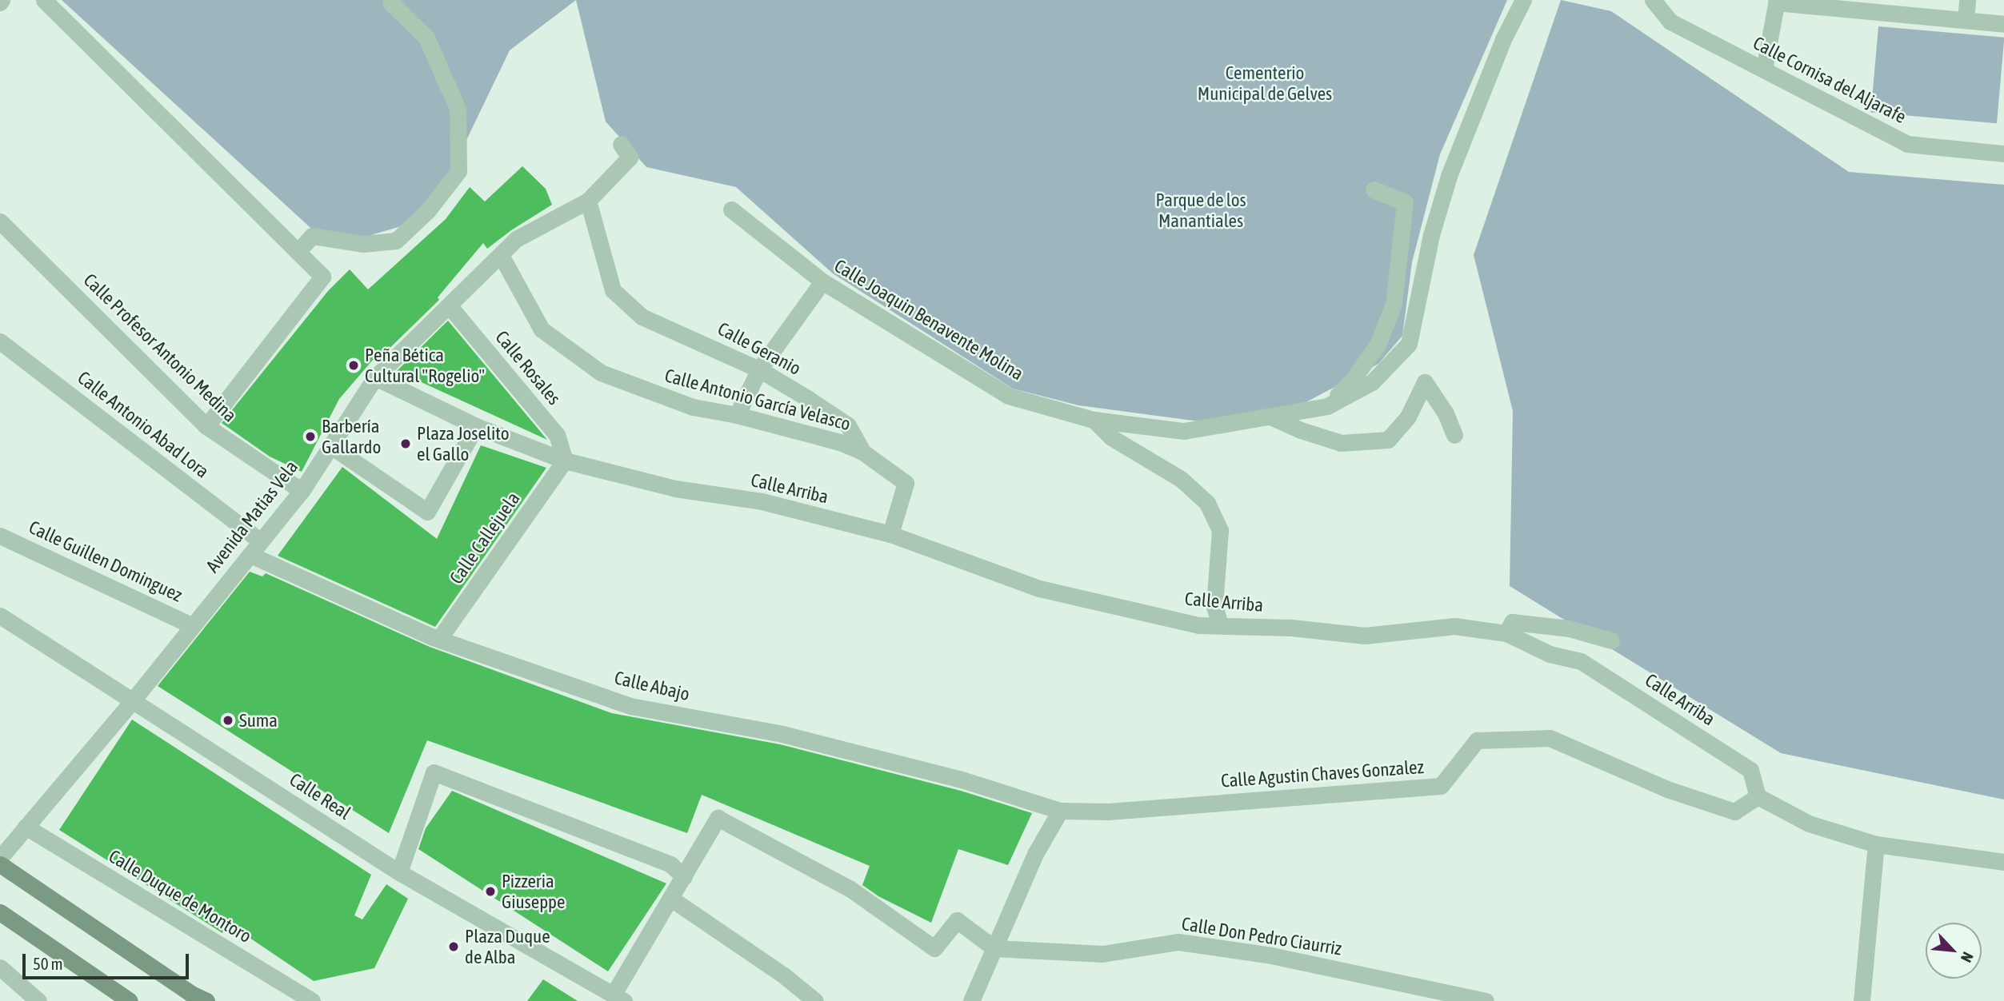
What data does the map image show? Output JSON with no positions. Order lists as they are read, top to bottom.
{
  "streets": {
    "street": [
      "Calle Cornisa del Aljarafe",
      "Calle Joaquin Benavente Molina",
      "Calle Profesor Antonio Medina",
      "Calle Geranio",
      "Calle Rosales",
      "Calle Antonio García Velasco",
      "Calle Antonio Abad Lora",
      "Calle Arriba",
      "Avenida Matias Vela",
      "Calle Callejuela",
      "Calle Guillen Dominguez",
      "Calle Abajo",
      "Calle Agustin Chaves Gonzalez",
      "Calle Real",
      "Calle Duque de Montoro",
      "Calle Don Pedro Ciaurriz"
    ]
  },
  "crossings": [
    ["Calle Profesor Antonio Medina", "Avenida Matias Vela"],
    ["Calle Geranio", "Calle Antonio García Velasco"],
    ["Calle Geranio", "Calle Arriba"],
    ["Calle Geranio", "Avenida Matias Vela"],
    ["Calle Rosales", "Calle Arriba"],
    ["Calle Rosales", "Avenida Matias Vela"],
    ["Calle Rosales", "Calle Callejuela"],
    ["Calle Antonio García Velasco", "Avenida Matias Vela"],
    ["Calle Antonio Abad Lora", "Avenida Matias Vela"],
    ["Calle Arriba", "Avenida Matias Vela"],
    ["Calle Arriba", "Calle Callejuela"],
    ["Calle Arriba", "Calle Agustin Chaves Gonzalez"],
    ["Avenida Matias Vela", "Calle Guillen Dominguez"],
    ["Avenida Matias Vela", "Calle Abajo"],
    ["Avenida Matias Vela", "Calle Real"],
    ["Avenida Matias Vela", "Calle Duque de Montoro"],
    ["Calle Callejuela", "Calle Abajo"],
    ["Calle Abajo", "Calle Agustin Chaves Gonzalez"]
  ],
  "parks": ["Cementerio Municipal de Gelves", "Parque de los Manantiales"],
  "places": [
    "Peña Bética Cultural \"Rogelio\"",
    "Barbería Gallardo",
    "Plaza Joselito el Gallo",
    "Suma",
    "Pizzeria Giuseppe",
    "Plaza Duque de Alba"
  ],
  "scale_bar": "50 m",
  "north": "bottom right"
}
